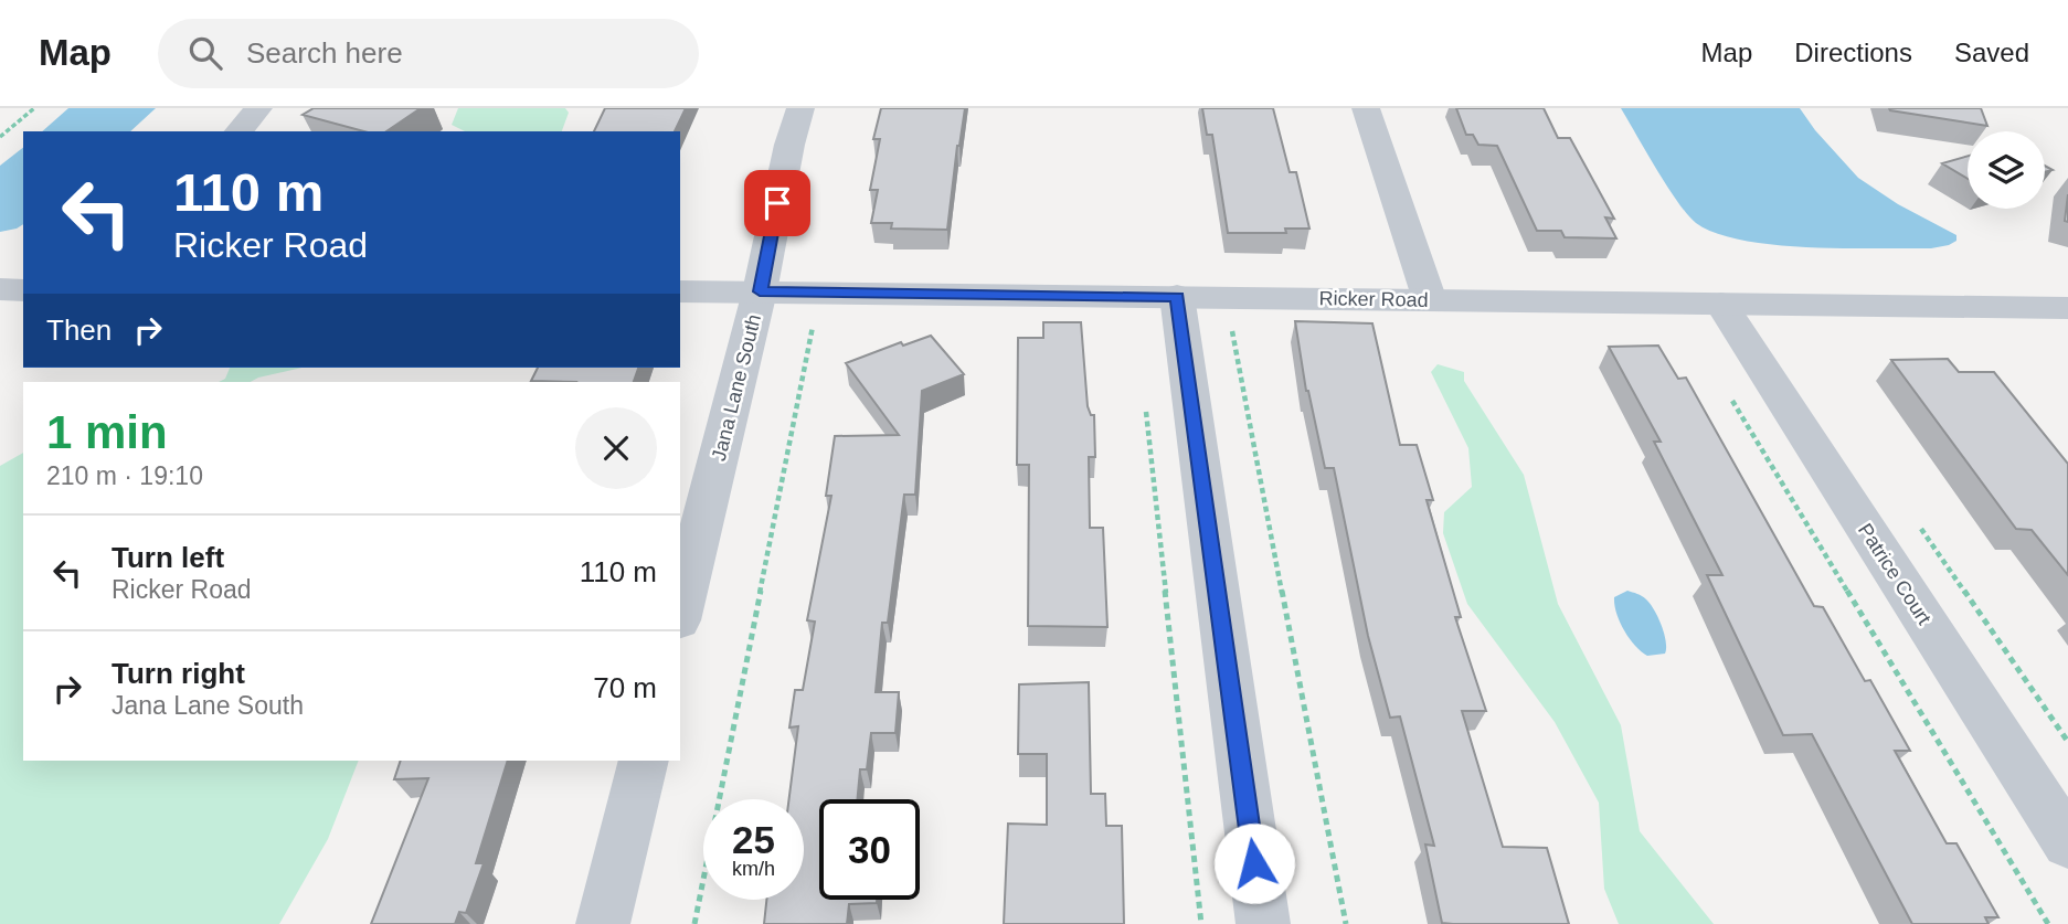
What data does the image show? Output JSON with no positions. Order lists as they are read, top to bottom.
{
  "streets": {
    "street": ["Ricker Road", "Jana Lane South", "Patrice Court"]
  },
  "crossings": [
    ["Ricker Road", "Jana Lane South"],
    ["Ricker Road", "Patrice Court"]
  ],
  "page": {
    "header": "Map",
    "search": "Search here",
    "nav": ["Map", "Directions", "Saved"],
    "turn": ["110 m", "Ricker Road"],
    "then": "Then",
    "heading": ["1 min", "210 m · 19:10"],
    "list": [
      {
        "name": "Turn left",
        "note": "Ricker Road",
        "value": "110 m"
      },
      {
        "name": "Turn right",
        "note": "Jana Lane South",
        "value": "70 m"
      }
    ],
    "speed": "25 km/h",
    "limit": "30"
  }
}
